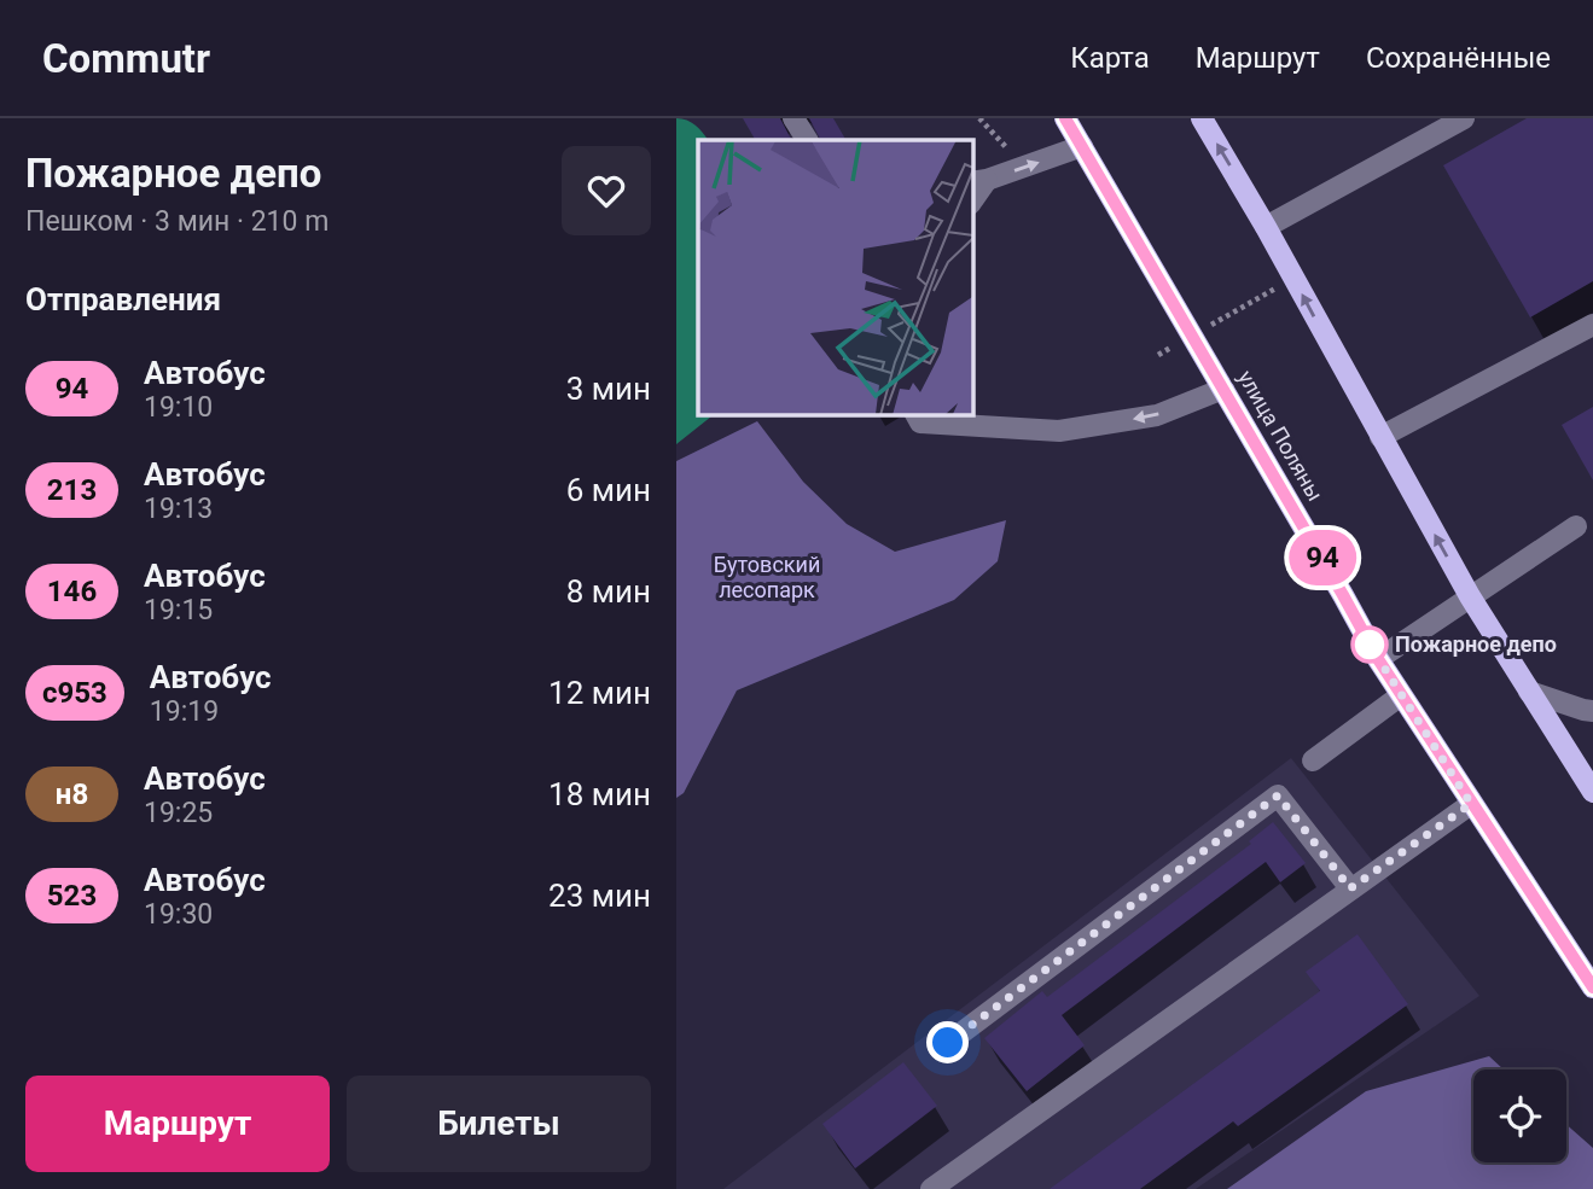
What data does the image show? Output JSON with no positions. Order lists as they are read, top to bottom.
{
  "streets": {
    "main road": ["улица Поляны"]
  },
  "parks": ["Бутовский лесопарк"],
  "places": ["Пожарное депо"],
  "lines": ["bus line 94"],
  "page": {
    "header": "Commutr",
    "nav": ["Карта", "Маршрут", "Сохранённые"],
    "heading": [
      ["Пожарное депо", "Пешком · 3 мин · 210 m"],
      "Отправления"
    ],
    "on_map": "94",
    "list": [
      {
        "mark": "94",
        "name": "Автобус",
        "note": "19:10",
        "value": "3 мин"
      },
      {
        "mark": "213",
        "name": "Автобус",
        "note": "19:13",
        "value": "6 мин"
      },
      {
        "mark": "146",
        "name": "Автобус",
        "note": "19:15",
        "value": "8 мин"
      },
      {
        "mark": "с953",
        "name": "Автобус",
        "note": "19:19",
        "value": "12 мин"
      },
      {
        "mark": "н8",
        "name": "Автобус",
        "note": "19:25",
        "value": "18 мин"
      },
      {
        "mark": "523",
        "name": "Автобус",
        "note": "19:30",
        "value": "23 мин"
      }
    ],
    "buttons": ["Маршрут", "Билеты"]
  }
}
